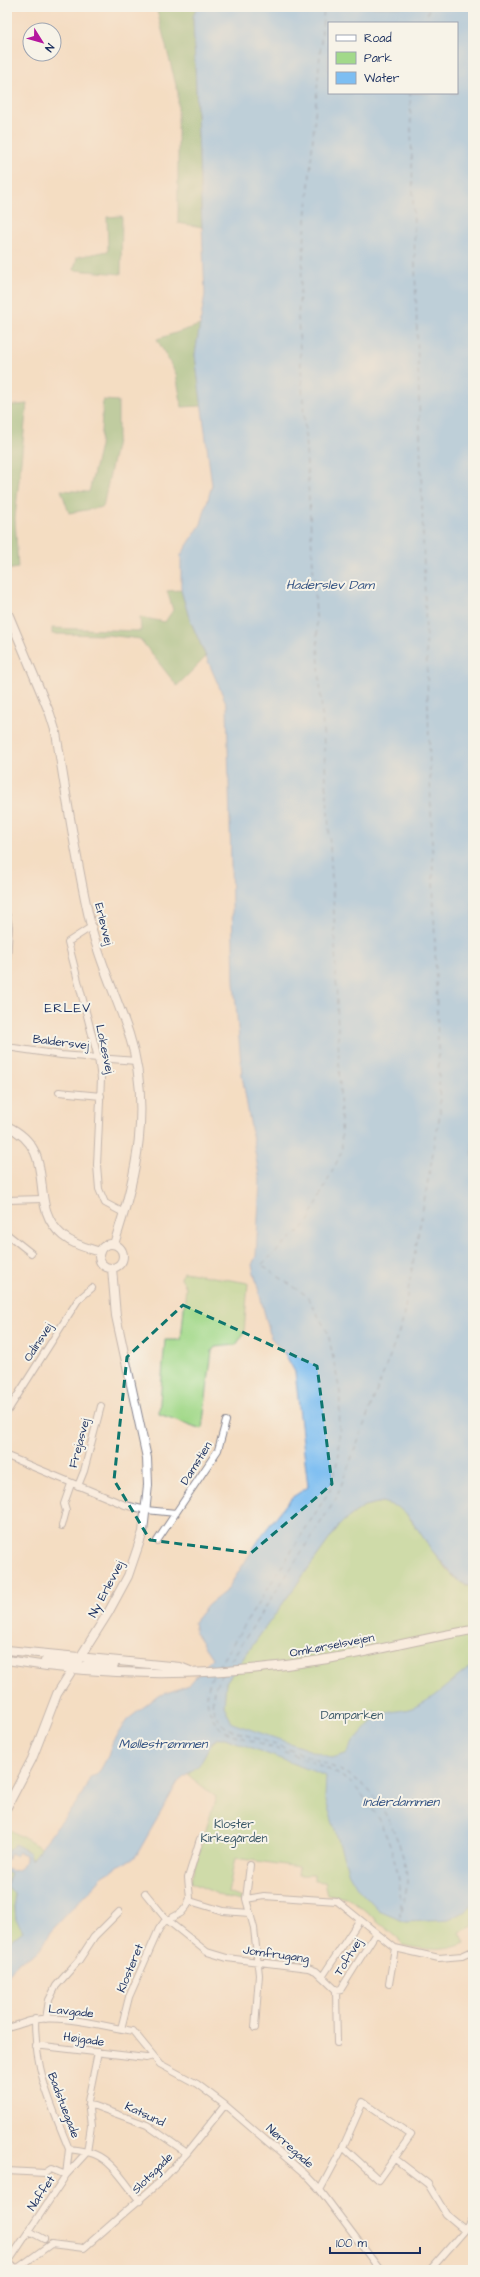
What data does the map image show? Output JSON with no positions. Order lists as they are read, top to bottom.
{
  "streets": {
    "street": [
      "Erlevvej",
      "Baldersvej",
      "Lokesvej",
      "Odinsvej",
      "Frejasvej",
      "Damstien",
      "Ny Erlevvej",
      "Omkørselsvejen",
      "Jomfrugang",
      "Toftvej",
      "Klosteret",
      "Lavgade",
      "Højgade",
      "Badstuegade",
      "Katsund",
      "Nørregade",
      "Slotsgade",
      "Naffet"
    ]
  },
  "crossings": [
    ["Erlevvej", "Baldersvej"],
    ["Erlevvej", "Lokesvej"],
    ["Erlevvej", "Ny Erlevvej"],
    ["Baldersvej", "Lokesvej"],
    ["Frejasvej", "Ny Erlevvej"],
    ["Ny Erlevvej", "Omkørselsvejen"],
    ["Jomfrugang", "Toftvej"],
    ["Jomfrugang", "Klosteret"],
    ["Klosteret", "Lavgade"],
    ["Lavgade", "Højgade"],
    ["Lavgade", "Badstuegade"],
    ["Lavgade", "Nørregade"],
    ["Højgade", "Badstuegade"],
    ["Højgade", "Nørregade"],
    ["Badstuegade", "Naffet"],
    ["Katsund", "Slotsgade"],
    ["Nørregade", "Slotsgade"],
    ["Slotsgade", "Naffet"]
  ],
  "districts": ["ERLEV"],
  "water": ["Haderslev Dam", "Møllestrømmen", "Inderdammen"],
  "parks": ["Damparken", "Kloster Kirkegården"],
  "legend": ["Road", "Park", "Water"],
  "scale_bar": "100 m",
  "north": "bottom right"
}
